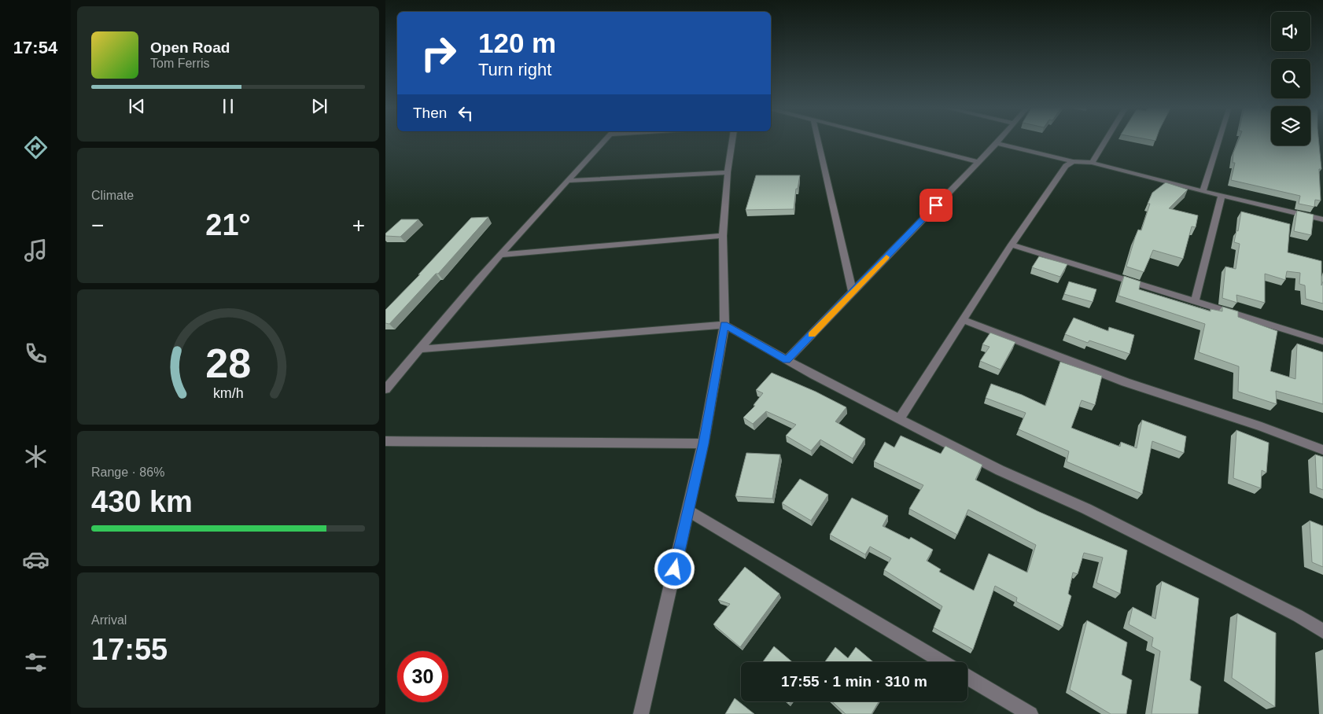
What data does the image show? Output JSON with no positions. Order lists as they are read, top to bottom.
{
  "page": {
    "tabs": "17:54",
    "turn": ["120 m", "Turn right"],
    "song": ["Open Road", "Tom Ferris"],
    "then": "Then",
    "tile": [
      "Climate",
      ["Range · 86%", "430 km"],
      ["Arrival", "17:55"]
    ],
    "heat": ["−", "21°", "+"],
    "limit": "30",
    "trip": "17:55 · 1 min · 310 m",
    "gauge": ["28", "km/h"]
  }
}
